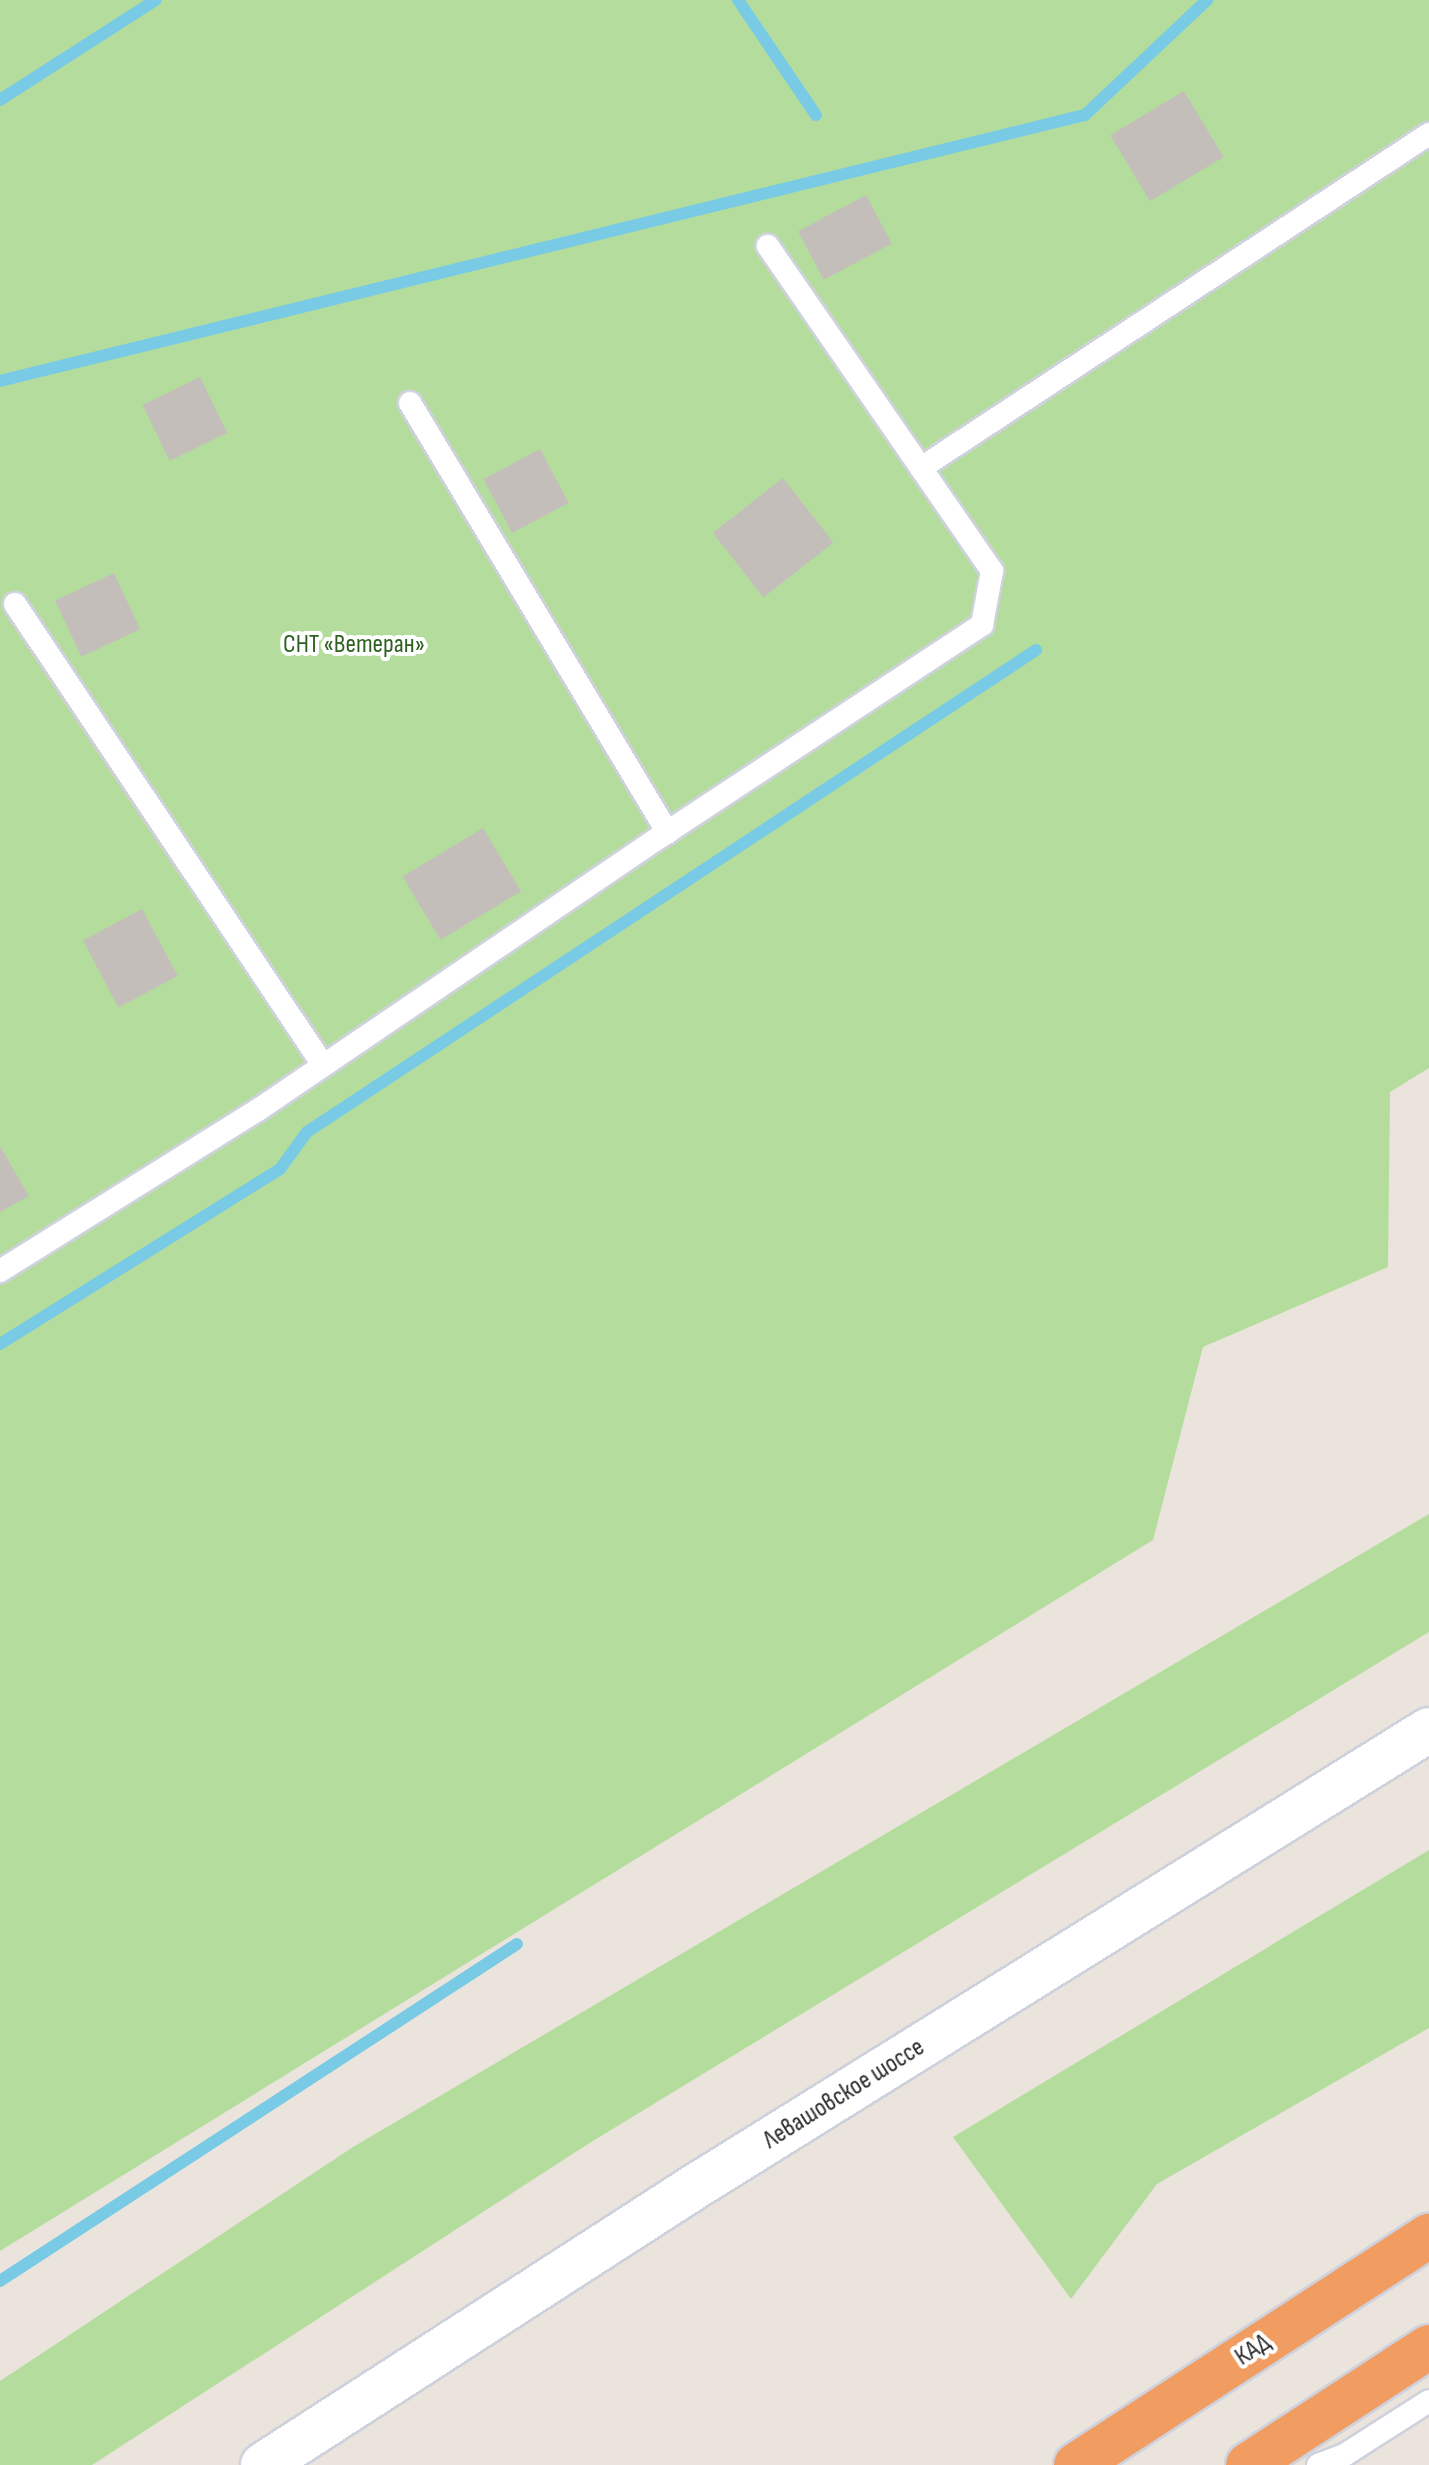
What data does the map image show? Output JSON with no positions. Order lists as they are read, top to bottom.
{
  "streets": {
    "highway": ["КАД"],
    "main road": ["Левашовское шоссе"]
  },
  "parks": ["СНТ «Ветеран»"]
}
